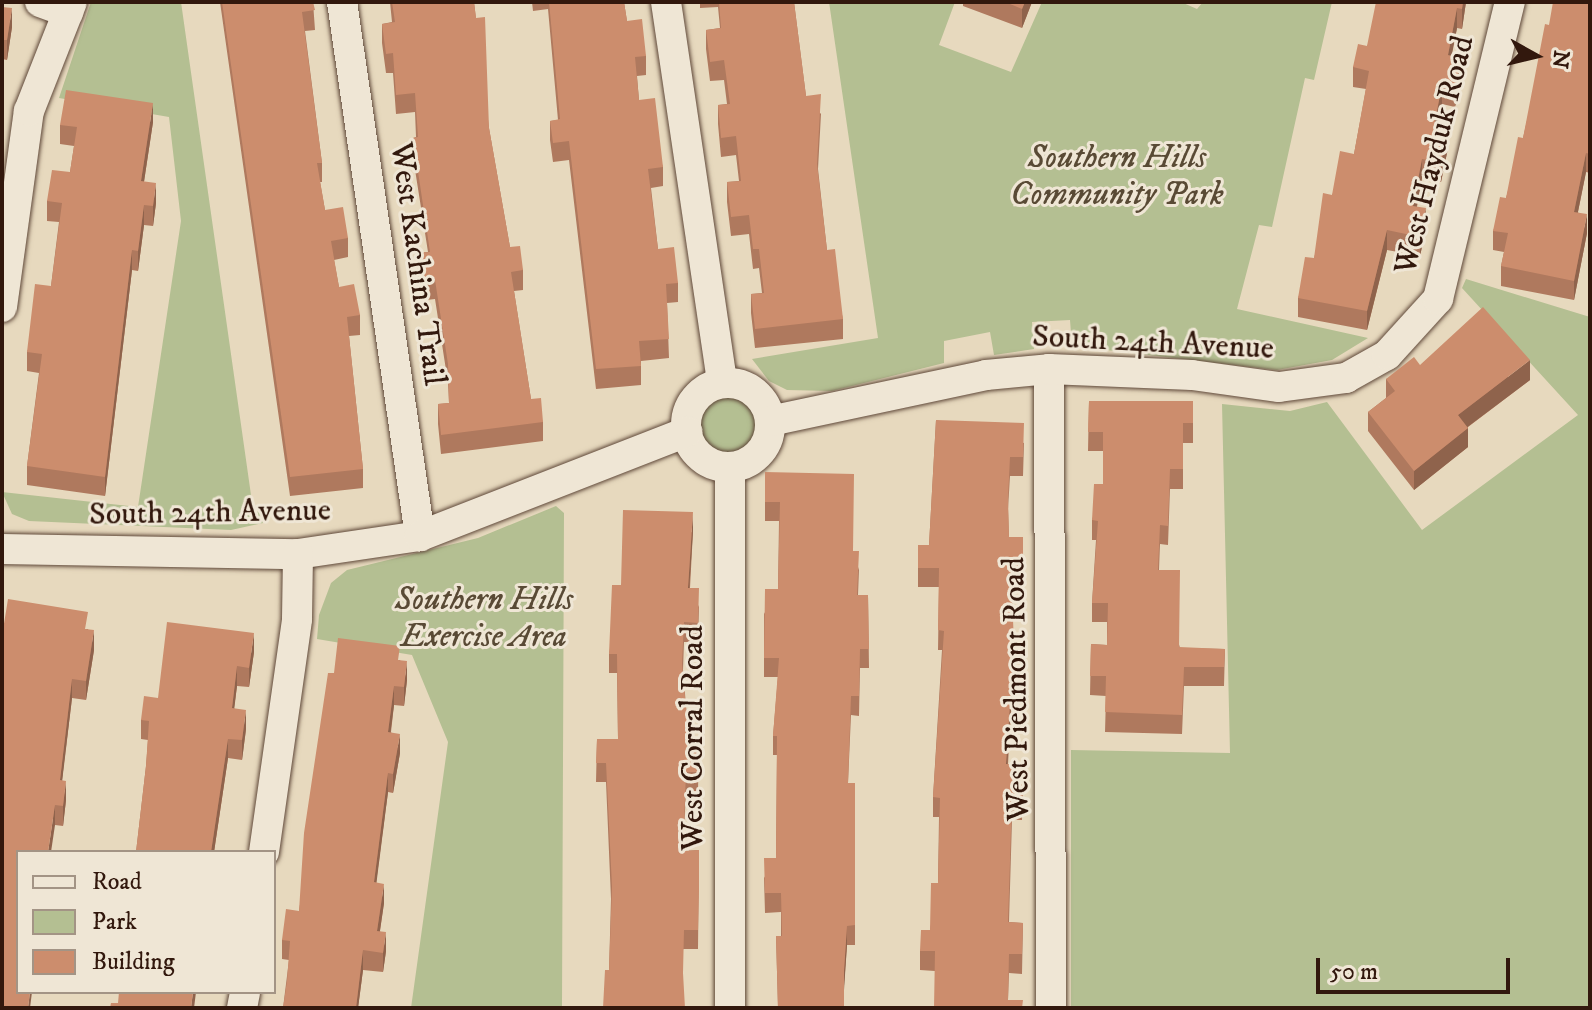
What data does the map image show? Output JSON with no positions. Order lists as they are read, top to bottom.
{
  "streets": {
    "street": [
      "West Hayduk Road",
      "West Kachina Trail",
      "South 24th Avenue",
      "West Piedmont Road",
      "West Corral Road"
    ]
  },
  "crossings": [
    ["West Hayduk Road", "South 24th Avenue"],
    ["West Kachina Trail", "South 24th Avenue"],
    ["South 24th Avenue", "West Piedmont Road"],
    ["South 24th Avenue", "West Corral Road"]
  ],
  "parks": ["Southern Hills Community Park", "Southern Hills Exercise Area"],
  "legend": ["Road", "Park", "Building"],
  "scale_bar": "50 m",
  "north": "right"
}
